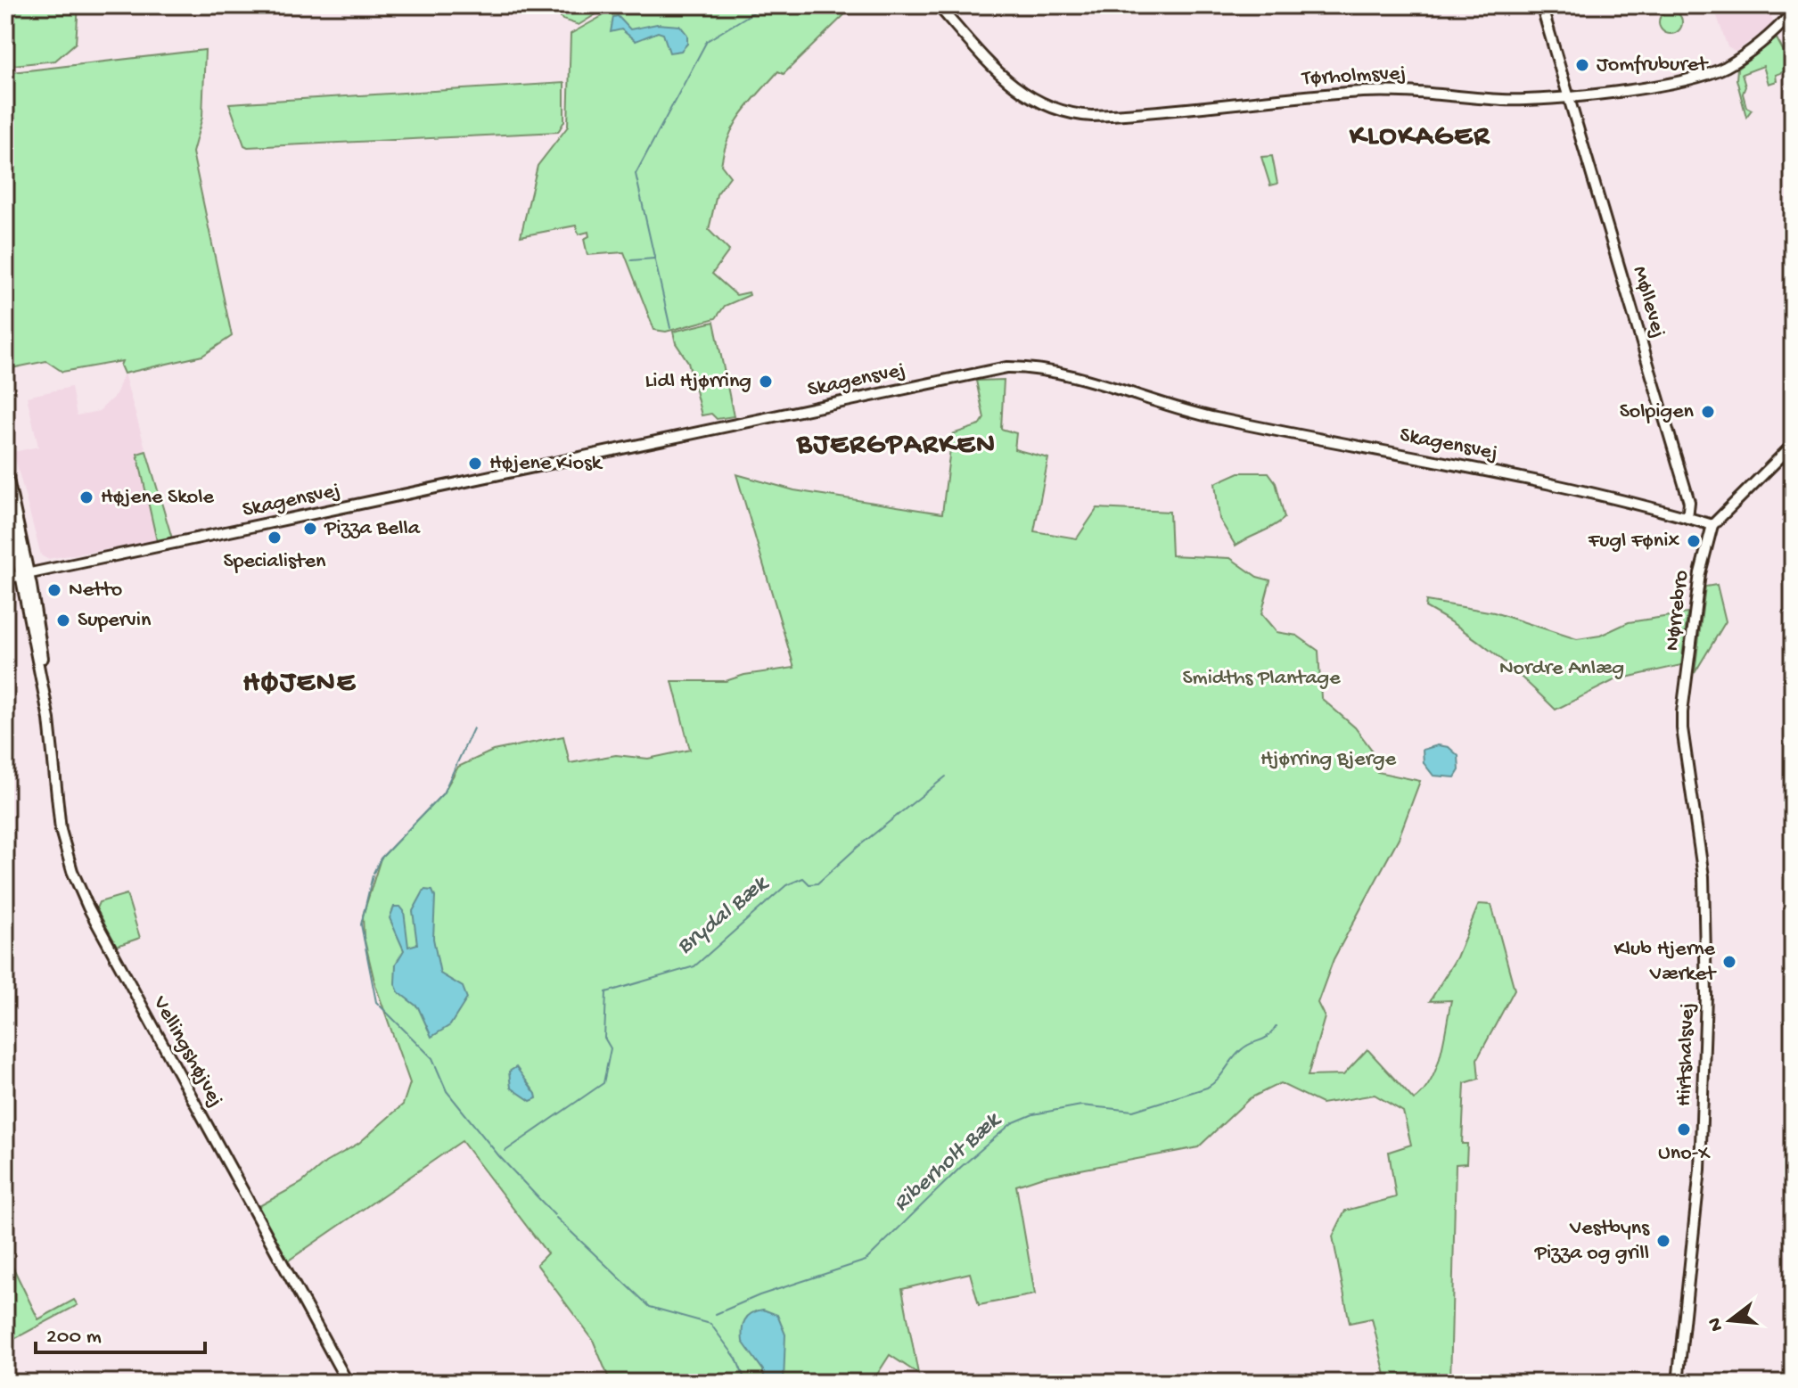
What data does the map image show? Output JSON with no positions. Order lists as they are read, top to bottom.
{
  "streets": {
    "street": [
      "Tørholmsvej",
      "Møllevej",
      "Skagensvej",
      "Nørrebro",
      "Vellingshøjvej",
      "Hirtshalsvej"
    ]
  },
  "crossings": [
    ["Tørholmsvej", "Møllevej"],
    ["Møllevej", "Skagensvej"],
    ["Skagensvej", "Nørrebro"],
    ["Skagensvej", "Vellingshøjvej"],
    ["Nørrebro", "Hirtshalsvej"]
  ],
  "districts": ["KLOKAGER", "BJERGPARKEN", "HØJENE"],
  "water": ["Brydal Bæk", "Riberholt Bæk"],
  "parks": ["Nordre Anlæg", "Smidths Plantage", "Hjørring Bjerge"],
  "places": [
    "Jomfruburet",
    "Lidl Hjørring",
    "Solpigen",
    "Højene Kiosk",
    "Højene Skole",
    "Pizza Bella",
    "Specialisten",
    "Fugl Fønix",
    "Netto",
    "Supervin",
    "Klub Hjerne Værket",
    "Uno-X",
    "Vestbyns Pizza og grill"
  ],
  "scale_bar": "200 m",
  "north": "left"
}
